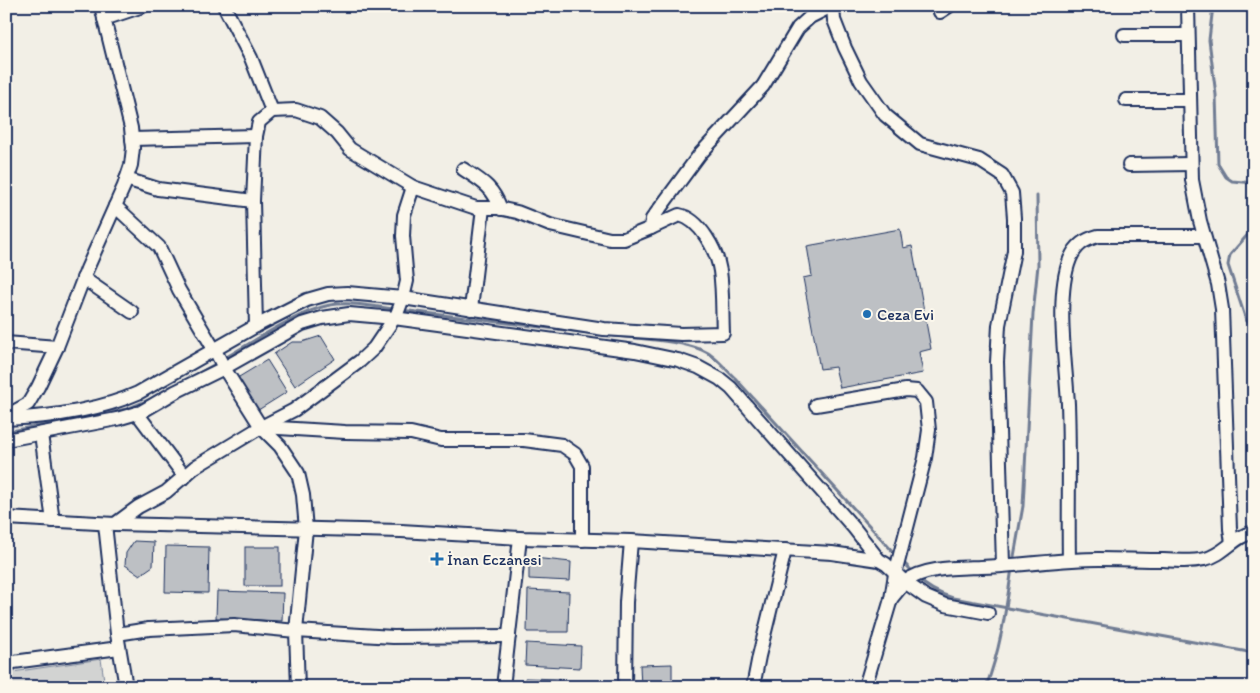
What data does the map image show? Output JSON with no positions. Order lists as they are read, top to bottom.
{
  "places": {
    "other": ["Ceza Evi"],
    "health": ["İnan Eczanesi"]
  }
}
